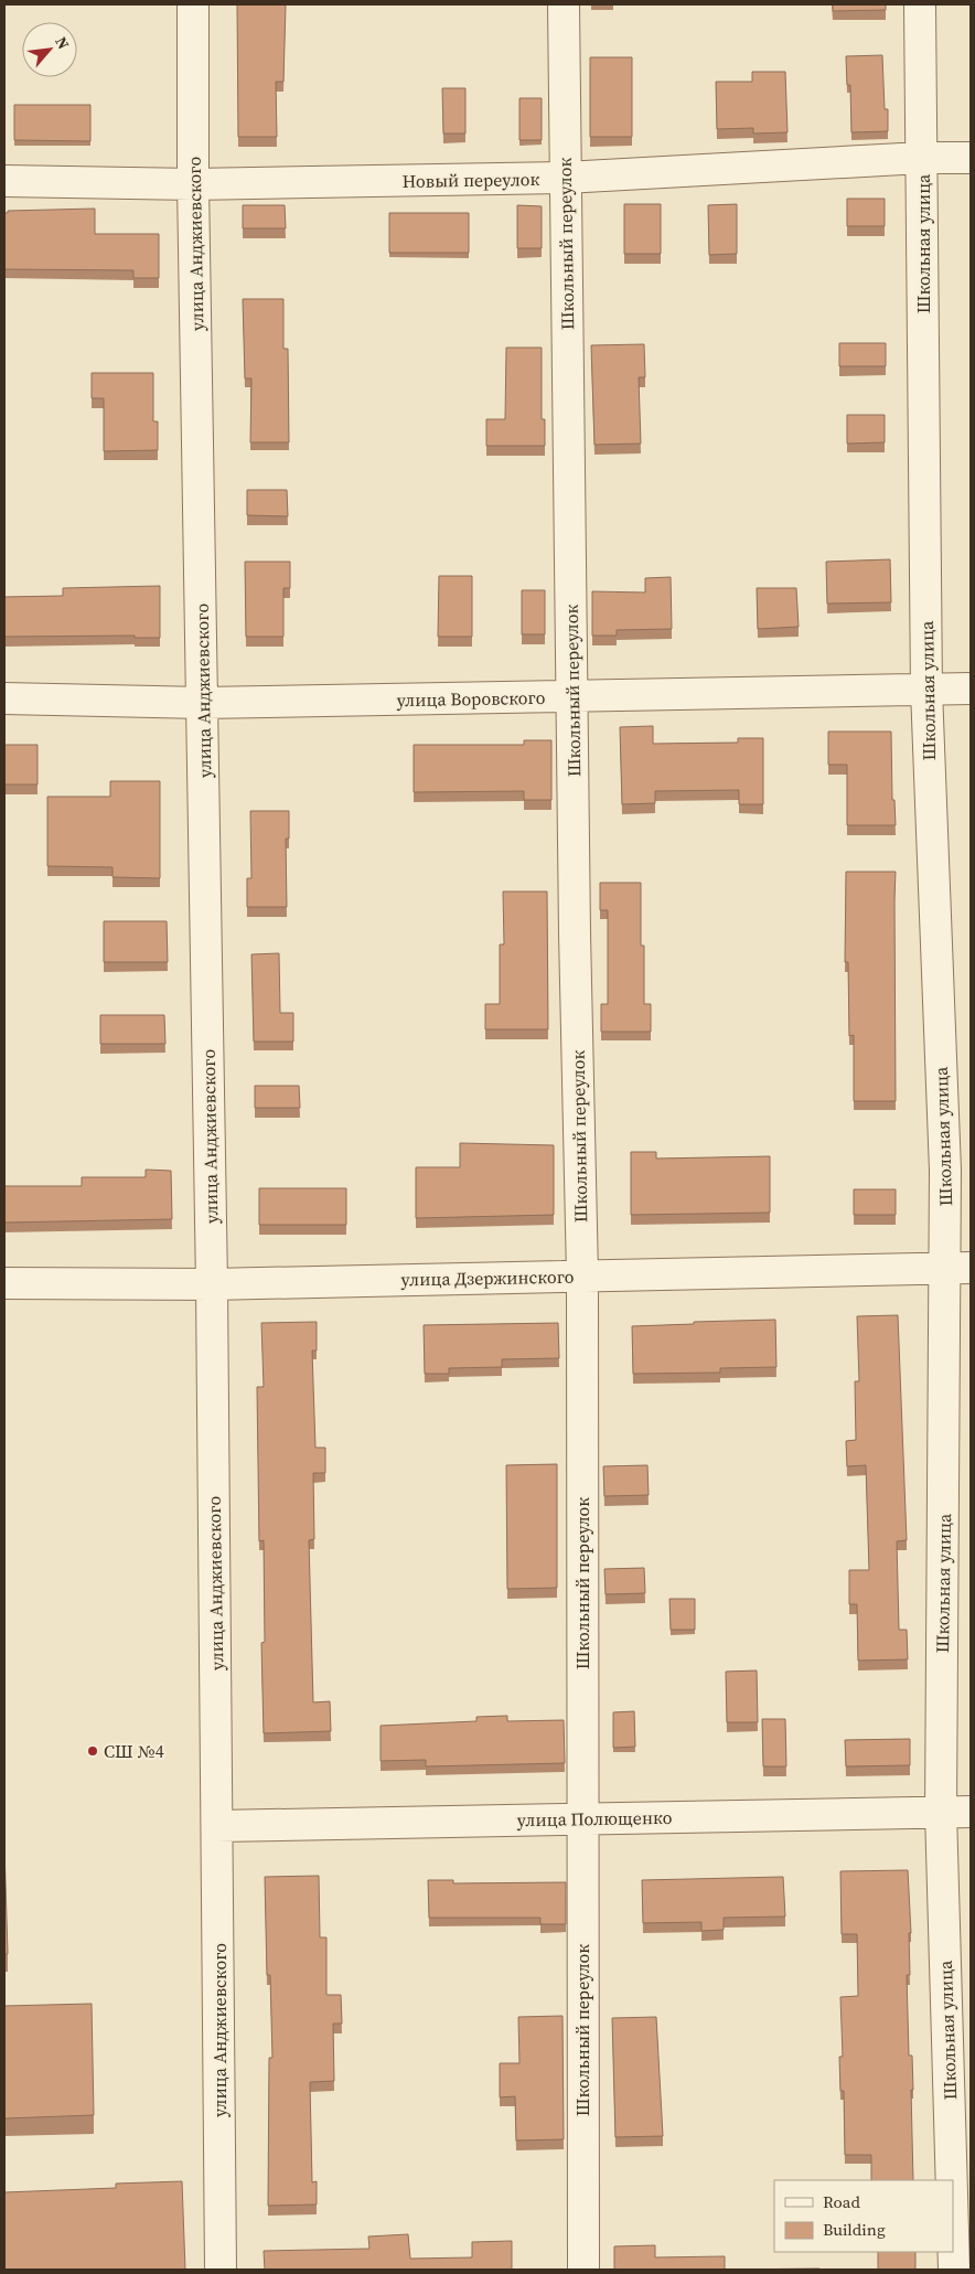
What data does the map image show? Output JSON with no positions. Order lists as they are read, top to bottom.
{
  "streets": {
    "street": [
      "Новый переулок",
      "улица Анджиевского",
      "Школьный переулок",
      "Школьная улица",
      "улица Воровского",
      "улица Дзержинского",
      "улица Полющенко"
    ]
  },
  "crossings": [
    ["Новый переулок", "улица Анджиевского"],
    ["Новый переулок", "Школьный переулок"],
    ["Новый переулок", "Школьная улица"],
    ["улица Анджиевского", "улица Воровского"],
    ["улица Анджиевского", "улица Дзержинского"],
    ["улица Анджиевского", "улица Полющенко"],
    ["Школьный переулок", "улица Воровского"],
    ["Школьный переулок", "улица Дзержинского"],
    ["Школьный переулок", "улица Полющенко"],
    ["Школьная улица", "улица Воровского"],
    ["Школьная улица", "улица Дзержинского"],
    ["Школьная улица", "улица Полющенко"]
  ],
  "places": ["СШ №4"],
  "legend": ["Road", "Building"],
  "north": "top right"
}
